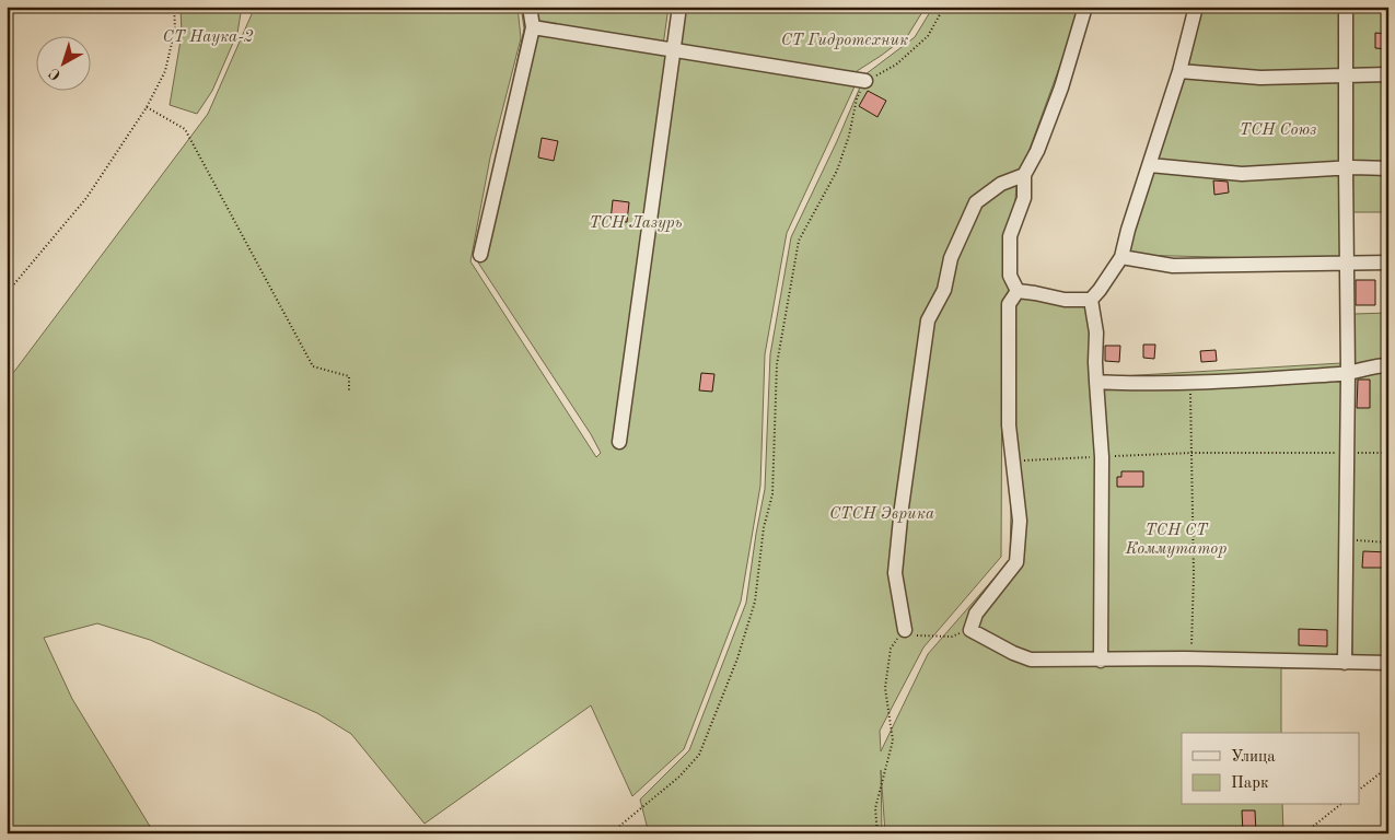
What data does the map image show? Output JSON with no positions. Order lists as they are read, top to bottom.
{
  "parks": [
    "СТ Наука-2",
    "СТ Гидротехник",
    "ТСН Союз",
    "ТСН Лазурь",
    "СТСН Эврика",
    "ТСН СТ Коммутатор"
  ],
  "legend": ["Улица", "Парк"],
  "north": "bottom left"
}
